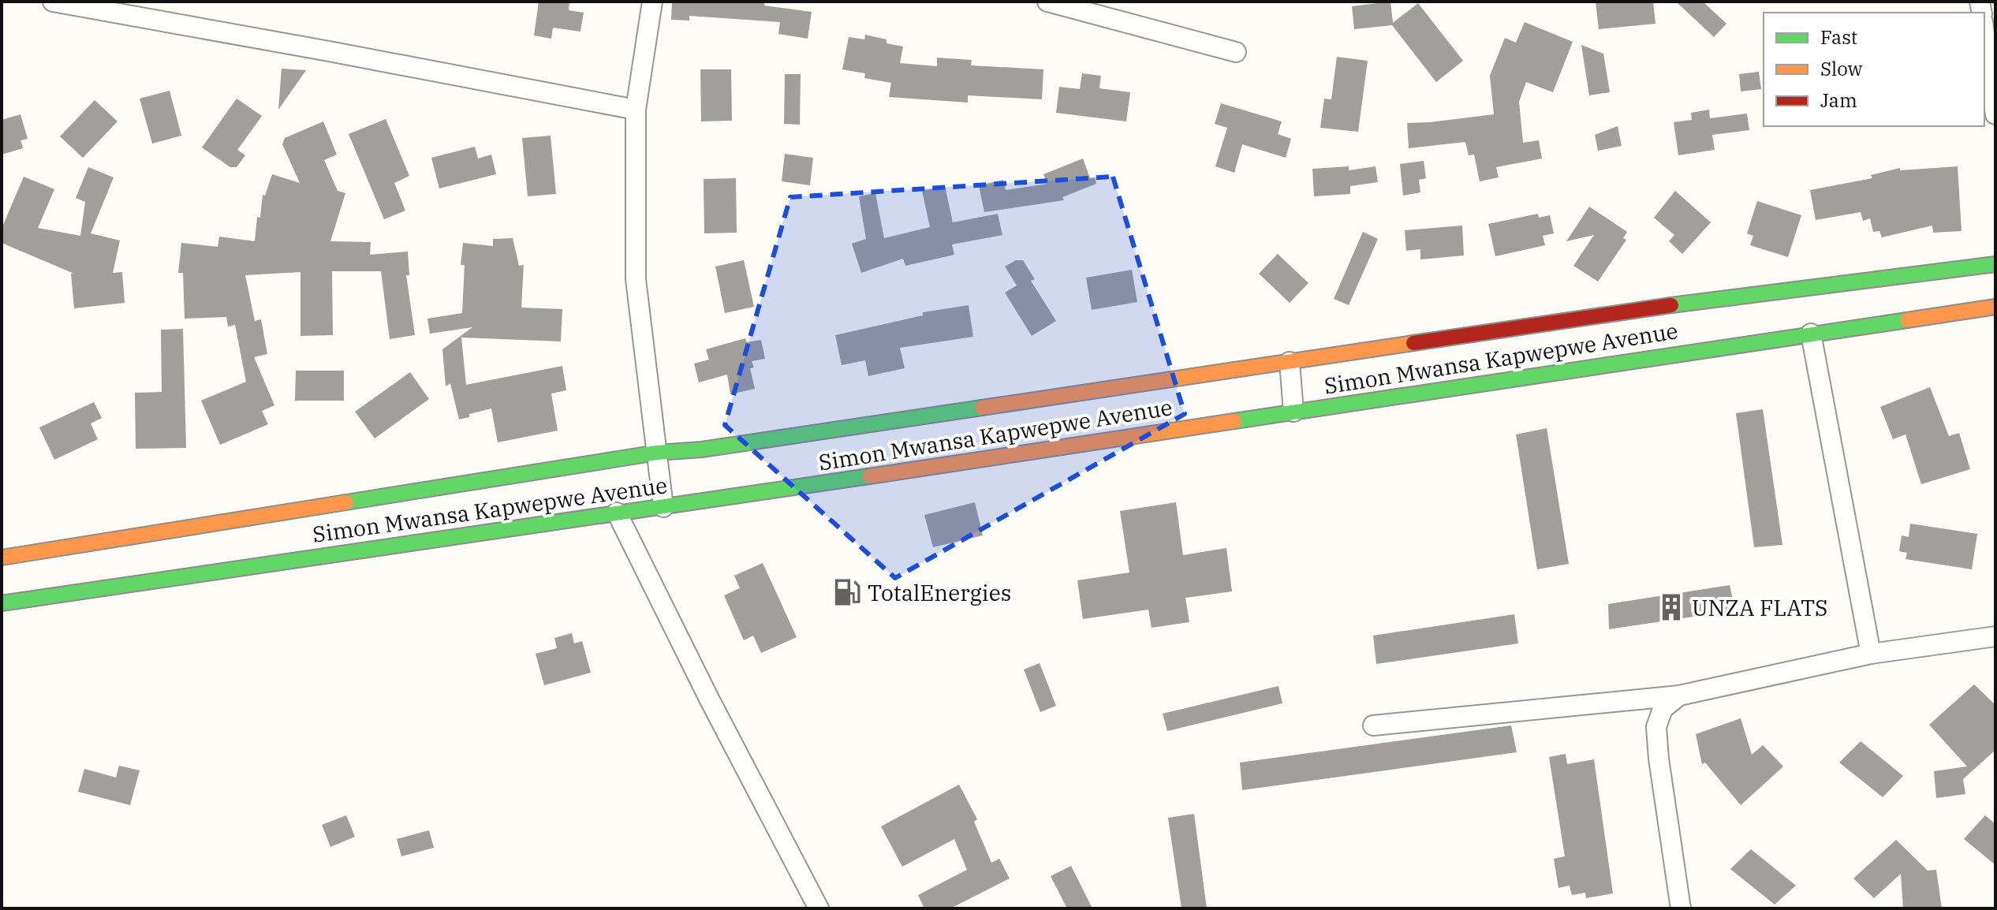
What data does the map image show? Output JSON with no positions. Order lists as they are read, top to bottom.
{
  "streets": {
    "main road": ["Simon Mwansa Kapwepwe Avenue"]
  },
  "places": {
    "fuel station": ["TotalEnergies"],
    "building": ["UNZA FLATS"]
  },
  "legend": ["Fast", "Slow", "Jam"]
}
